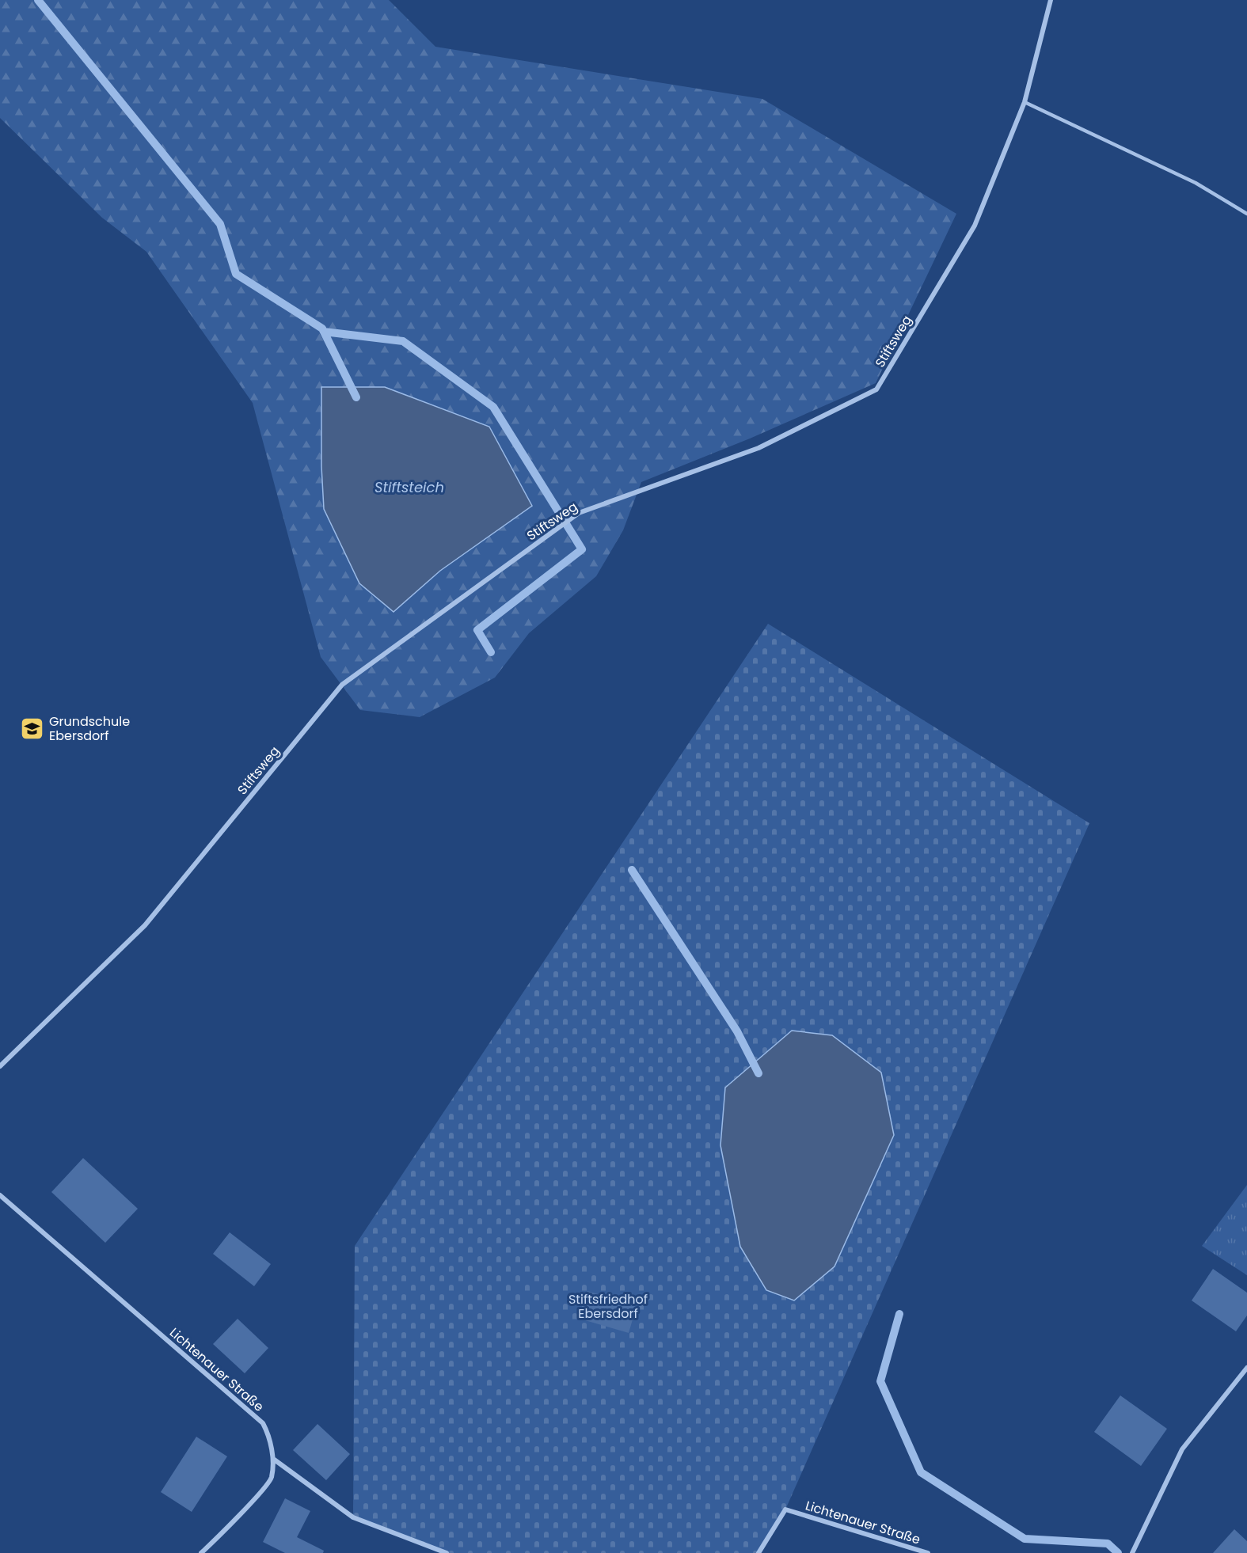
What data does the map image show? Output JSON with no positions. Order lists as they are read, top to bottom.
{
  "streets": {
    "street": ["Stiftsweg", "Lichtenauer Straße"]
  },
  "water": ["Stiftsteich"],
  "parks": ["Stiftsfriedhof Ebersdorf"],
  "places": {
    "school or university": ["Grundschule Ebersdorf"]
  }
}
